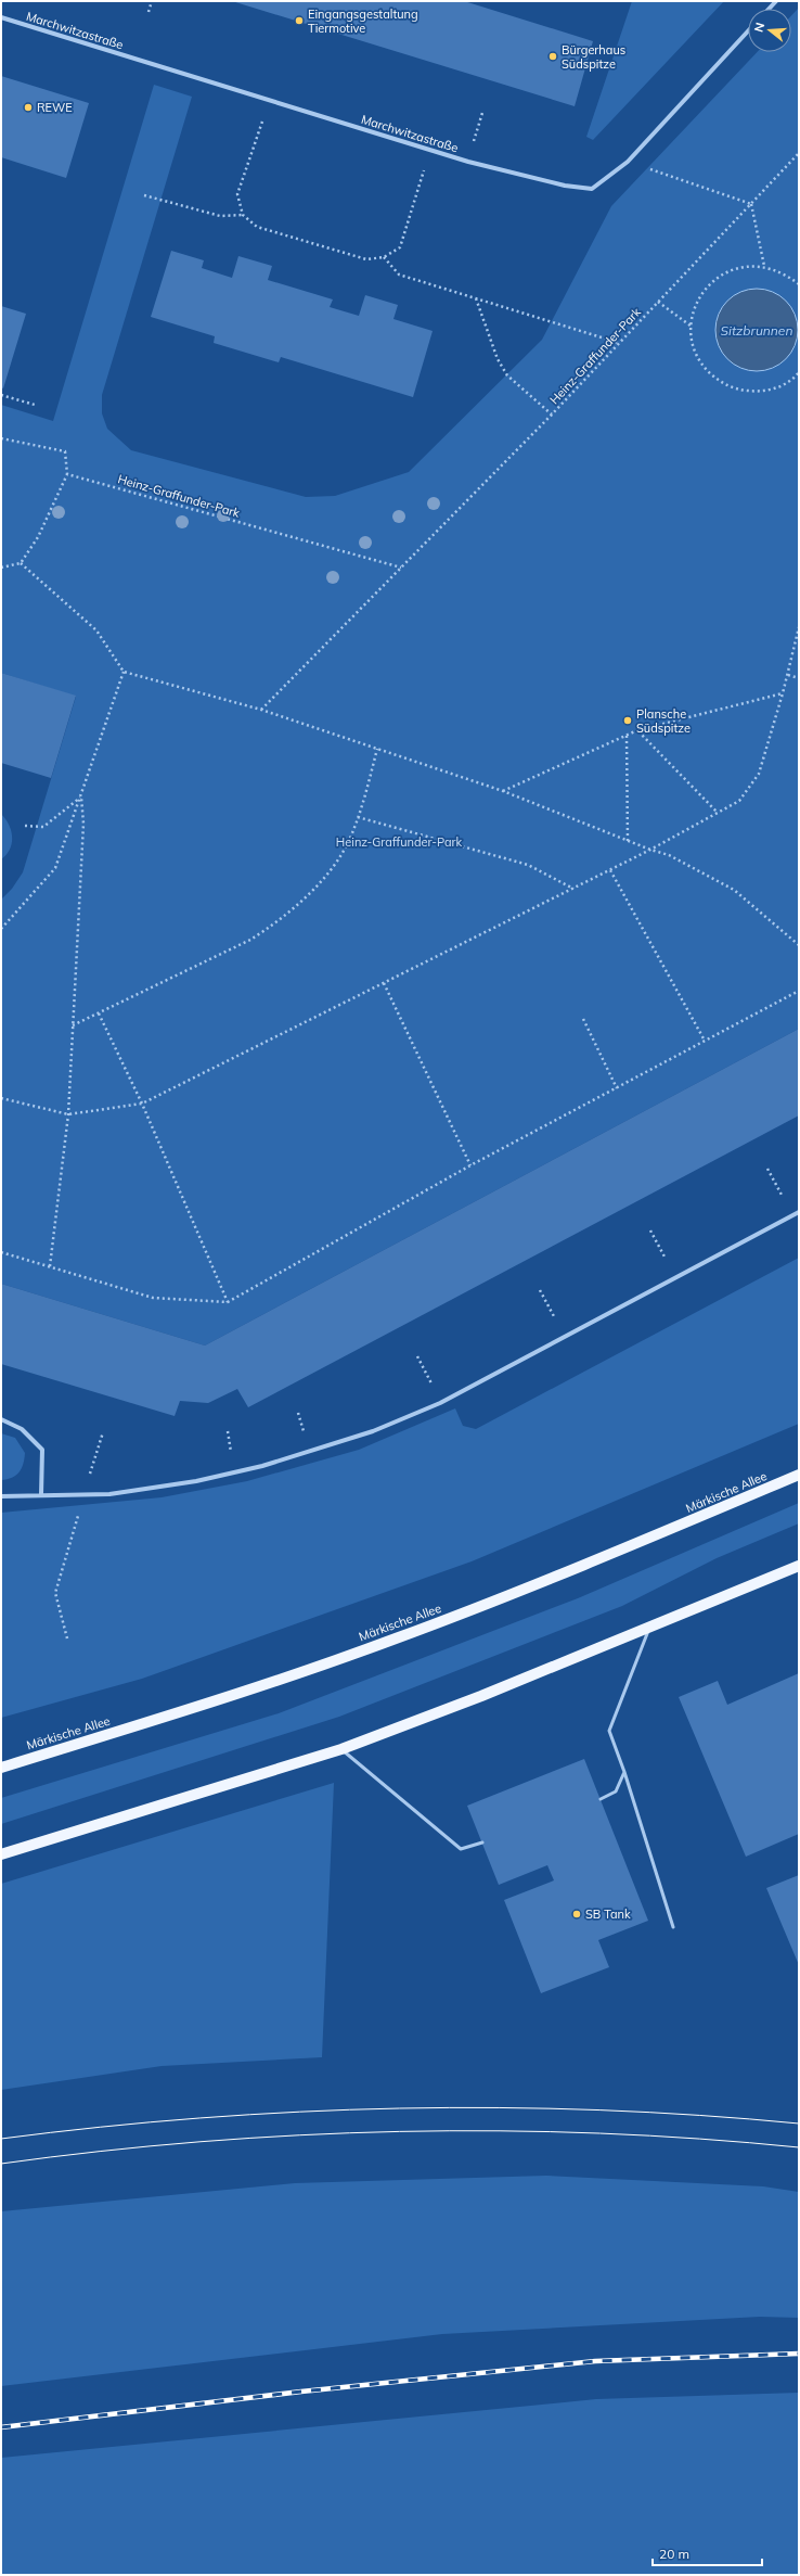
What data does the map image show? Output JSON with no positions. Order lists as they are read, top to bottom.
{
  "streets": {
    "main road": ["Märkische Allee"],
    "street": ["Marchwitzastraße"],
    "path": ["Heinz-Graffunder-Park"]
  },
  "water": ["Sitzbrunnen"],
  "parks": ["Heinz-Graffunder-Park"],
  "places": [
    "Eingangsgestaltung Tiermotive",
    "Bürgerhaus Südspitze",
    "REWE",
    "Plansche Südspitze",
    "SB Tank"
  ],
  "scale_bar": "20 m",
  "north": "left"
}
